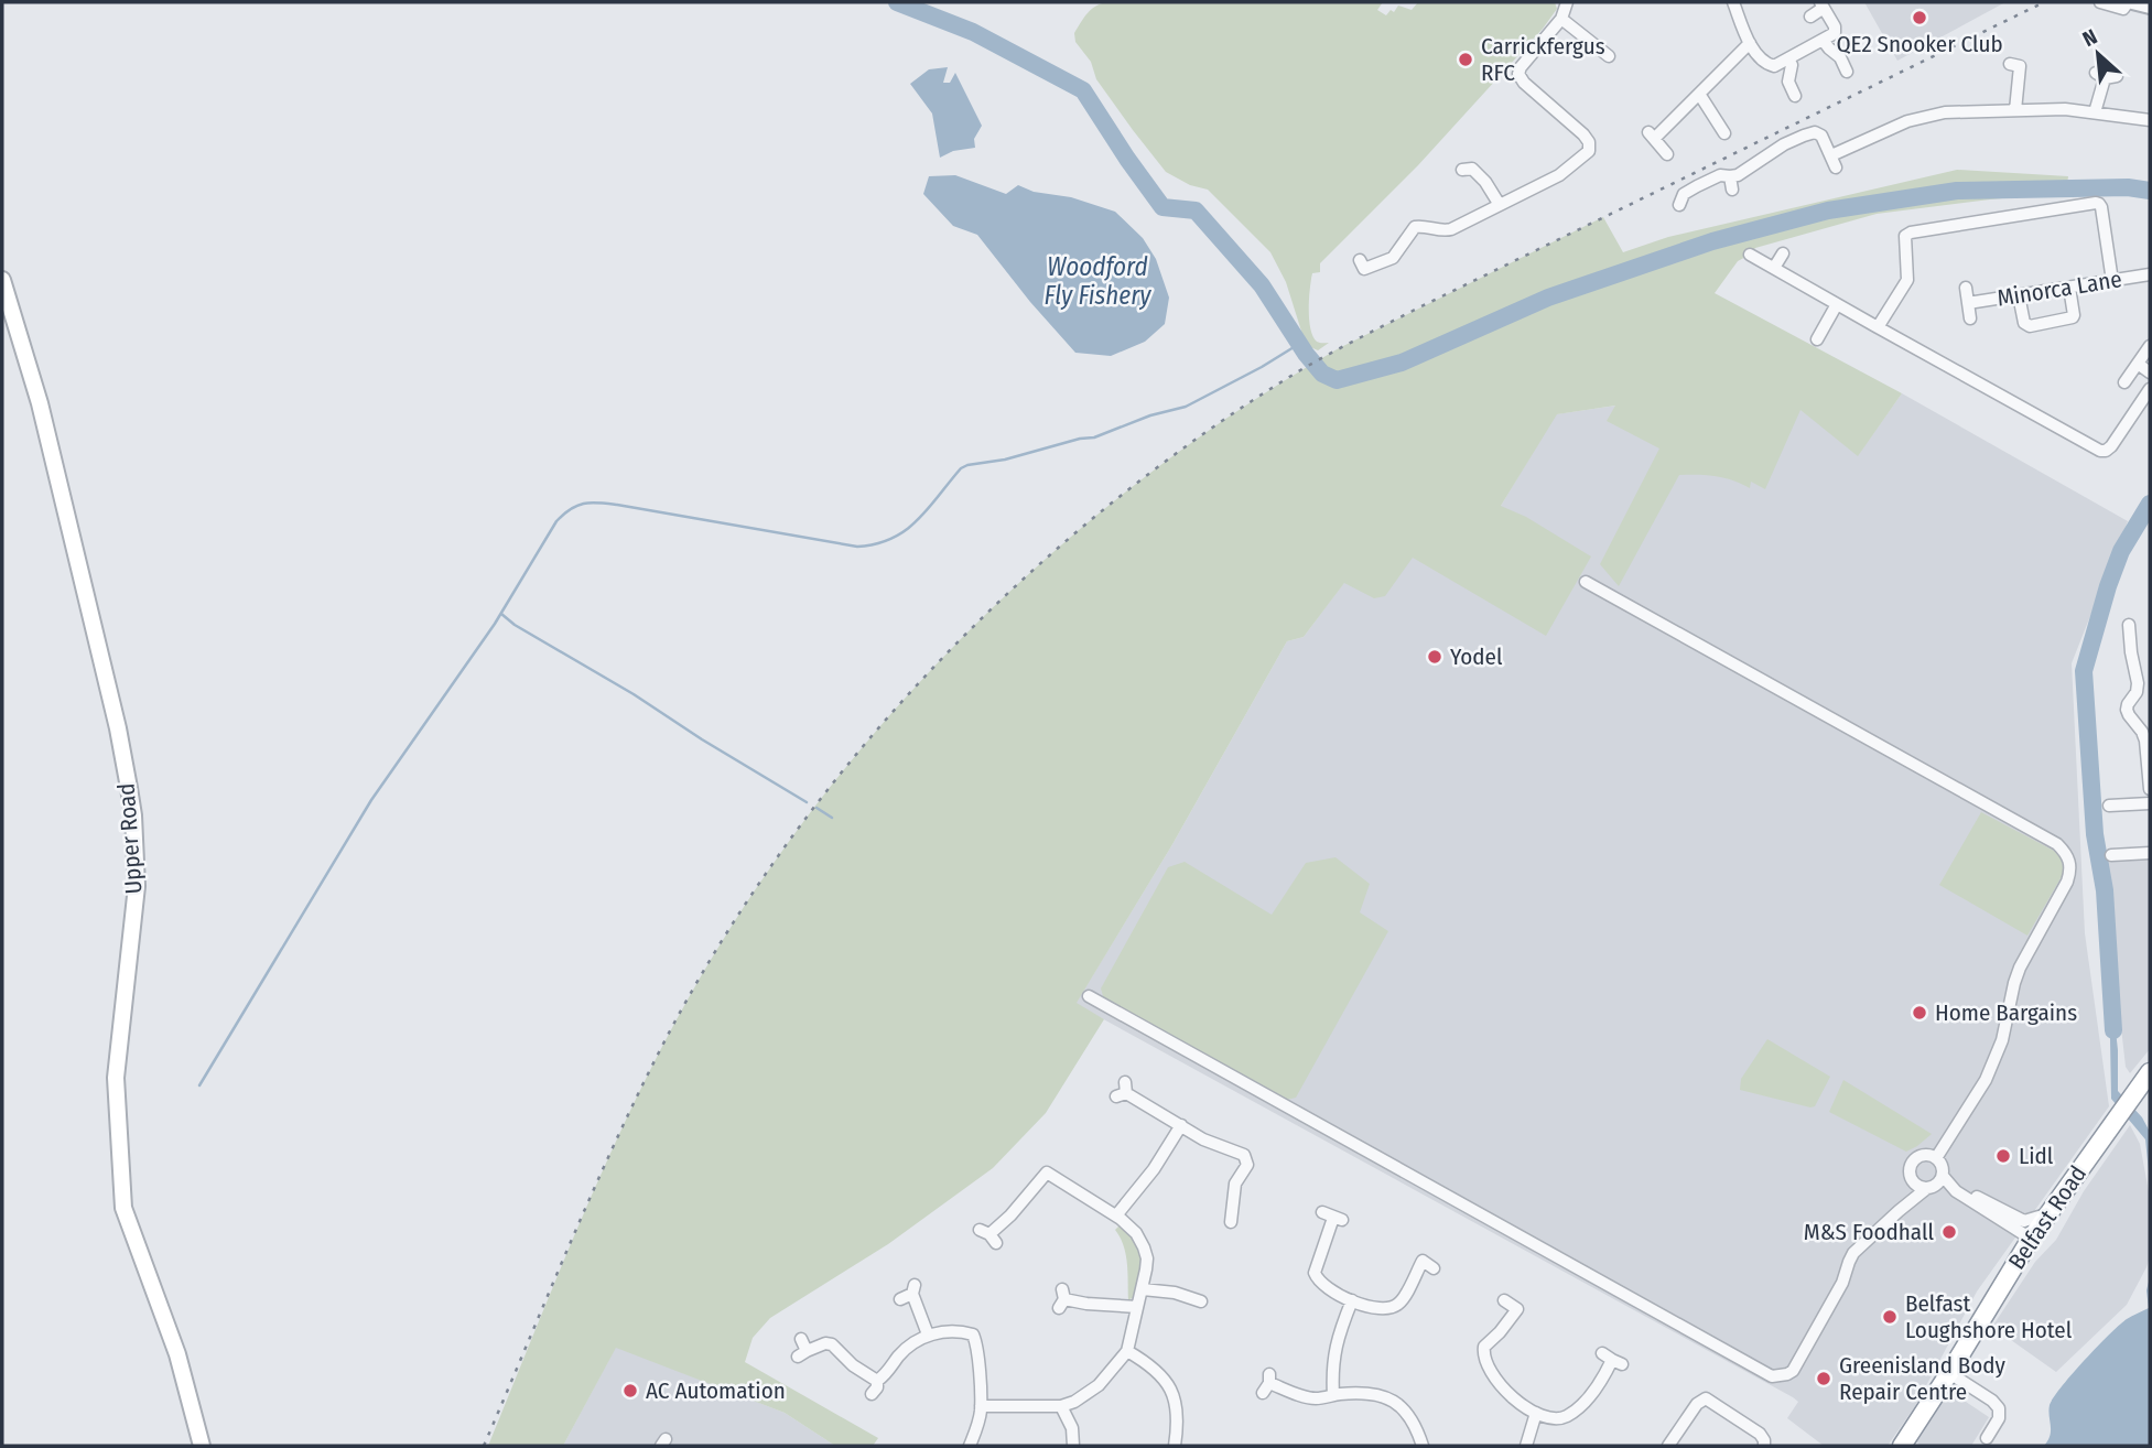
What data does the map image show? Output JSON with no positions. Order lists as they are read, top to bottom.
{
  "streets": {
    "highway": ["Belfast Road"],
    "main road": ["Upper Road"],
    "street": ["Minorca Lane"]
  },
  "water": ["Woodford Fly Fishery"],
  "places": [
    "QE2 Snooker Club",
    "Carrickfergus RFC",
    "Yodel",
    "Home Bargains",
    "Lidl",
    "M&S Foodhall",
    "Belfast Loughshore Hotel",
    "Greenisland Body Repair Centre",
    "AC Automation"
  ],
  "north": "top left"
}
